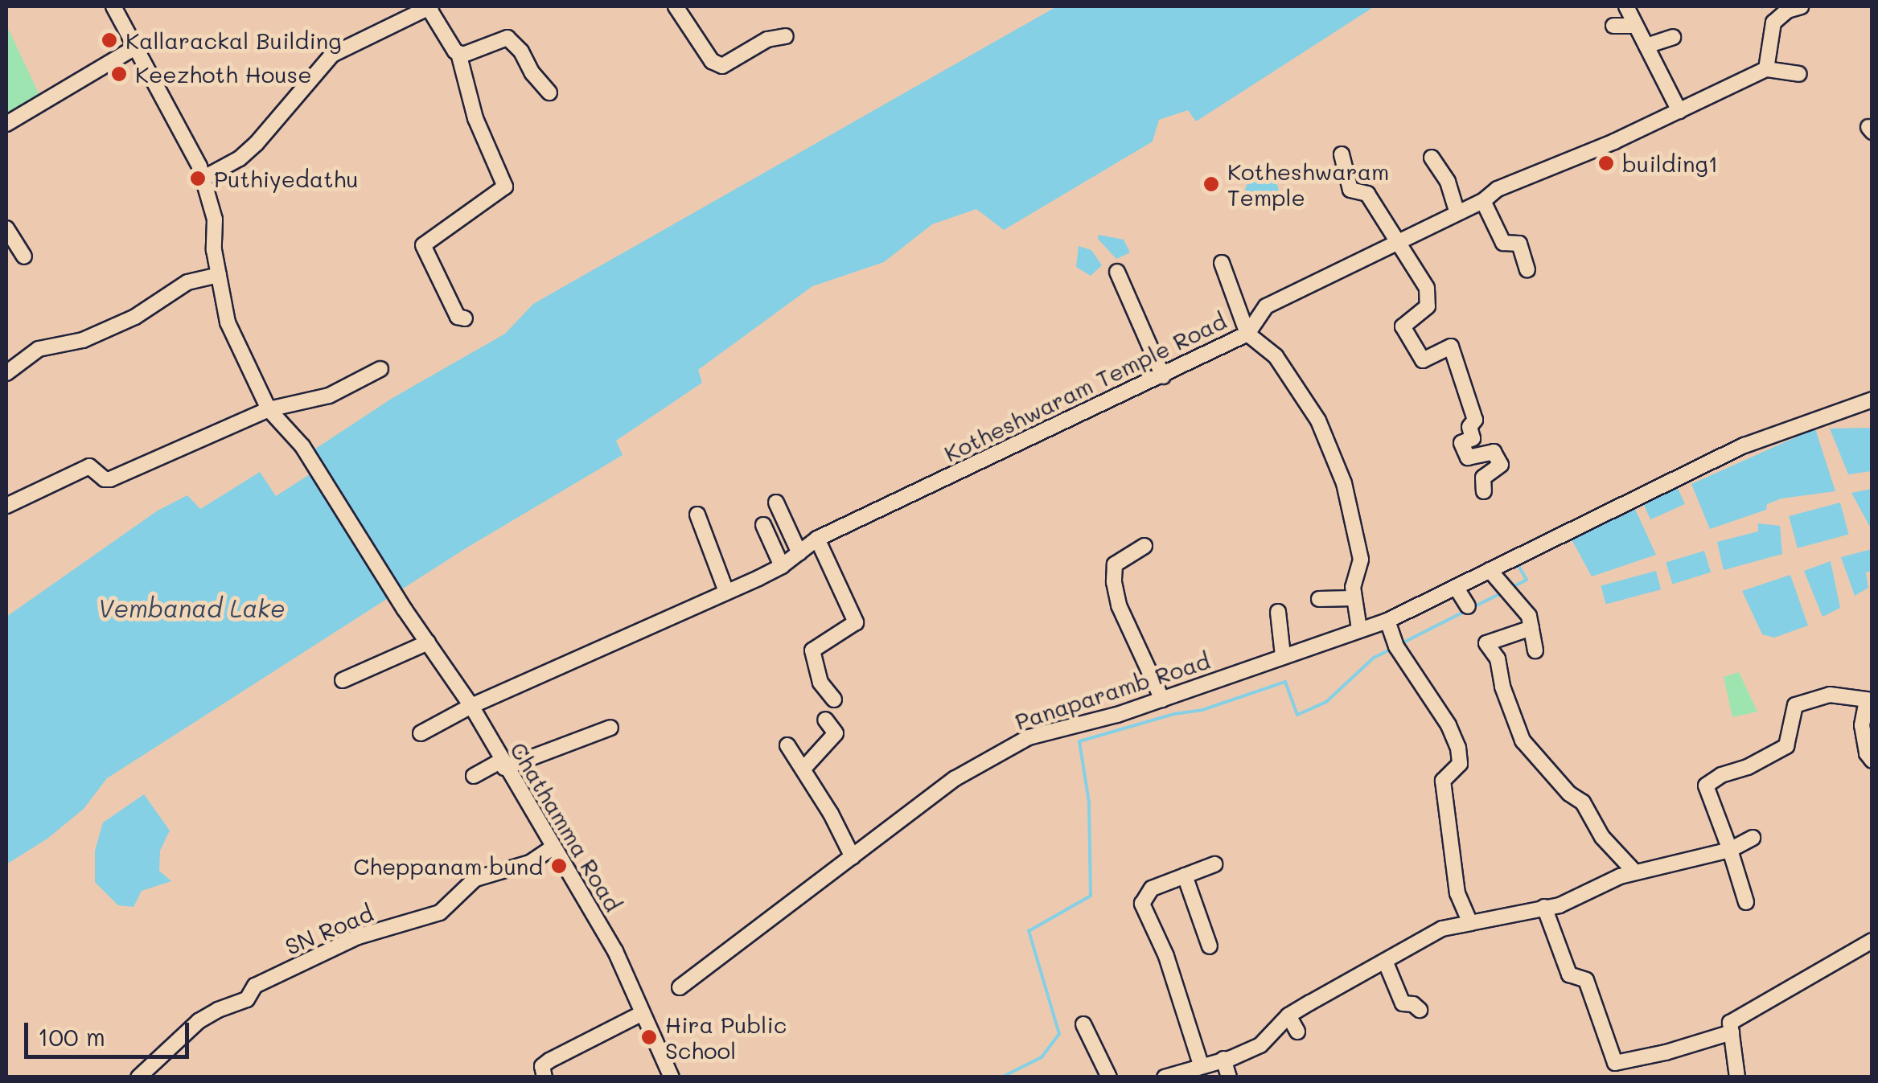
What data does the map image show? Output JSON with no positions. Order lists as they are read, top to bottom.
{
  "streets": {
    "street": [
      "Kotheshwaram Temple Road",
      "Panaparamb Road",
      "Chathamma Road",
      "SN Road"
    ]
  },
  "crossings": [
    ["Kotheshwaram Temple Road", "Chathamma Road"],
    ["Chathamma Road", "SN Road"]
  ],
  "water": ["Vembanad Lake"],
  "places": [
    "Kallarackal Building",
    "Keezhoth House",
    "building1",
    "Puthiyedathu",
    "Kotheshwaram Temple",
    "Cheppanam bund",
    "Hira Public School"
  ],
  "scale_bar": "100 m"
}
